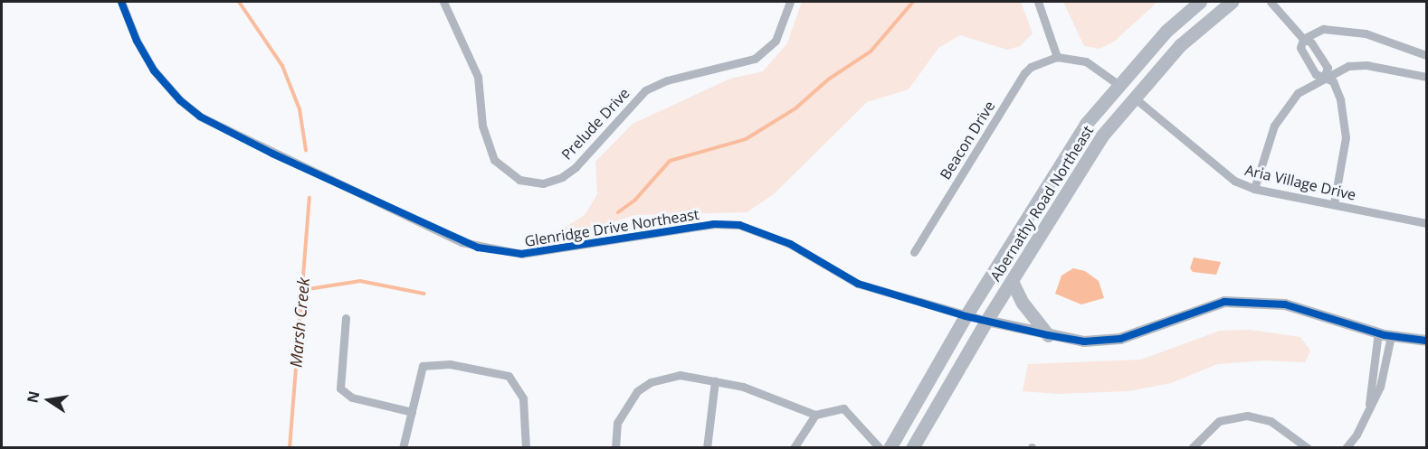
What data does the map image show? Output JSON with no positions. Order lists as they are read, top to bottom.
{
  "streets": {
    "main road": ["Abernathy Road Northeast"],
    "street": [
      "Prelude Drive",
      "Beacon Drive",
      "Aria Village Drive",
      "Glenridge Drive Northeast"
    ]
  },
  "crossings": [
    ["Aria Village Drive", "Abernathy Road Northeast"],
    ["Abernathy Road Northeast", "Glenridge Drive Northeast"]
  ],
  "water": ["Marsh Creek"],
  "north": "left"
}
